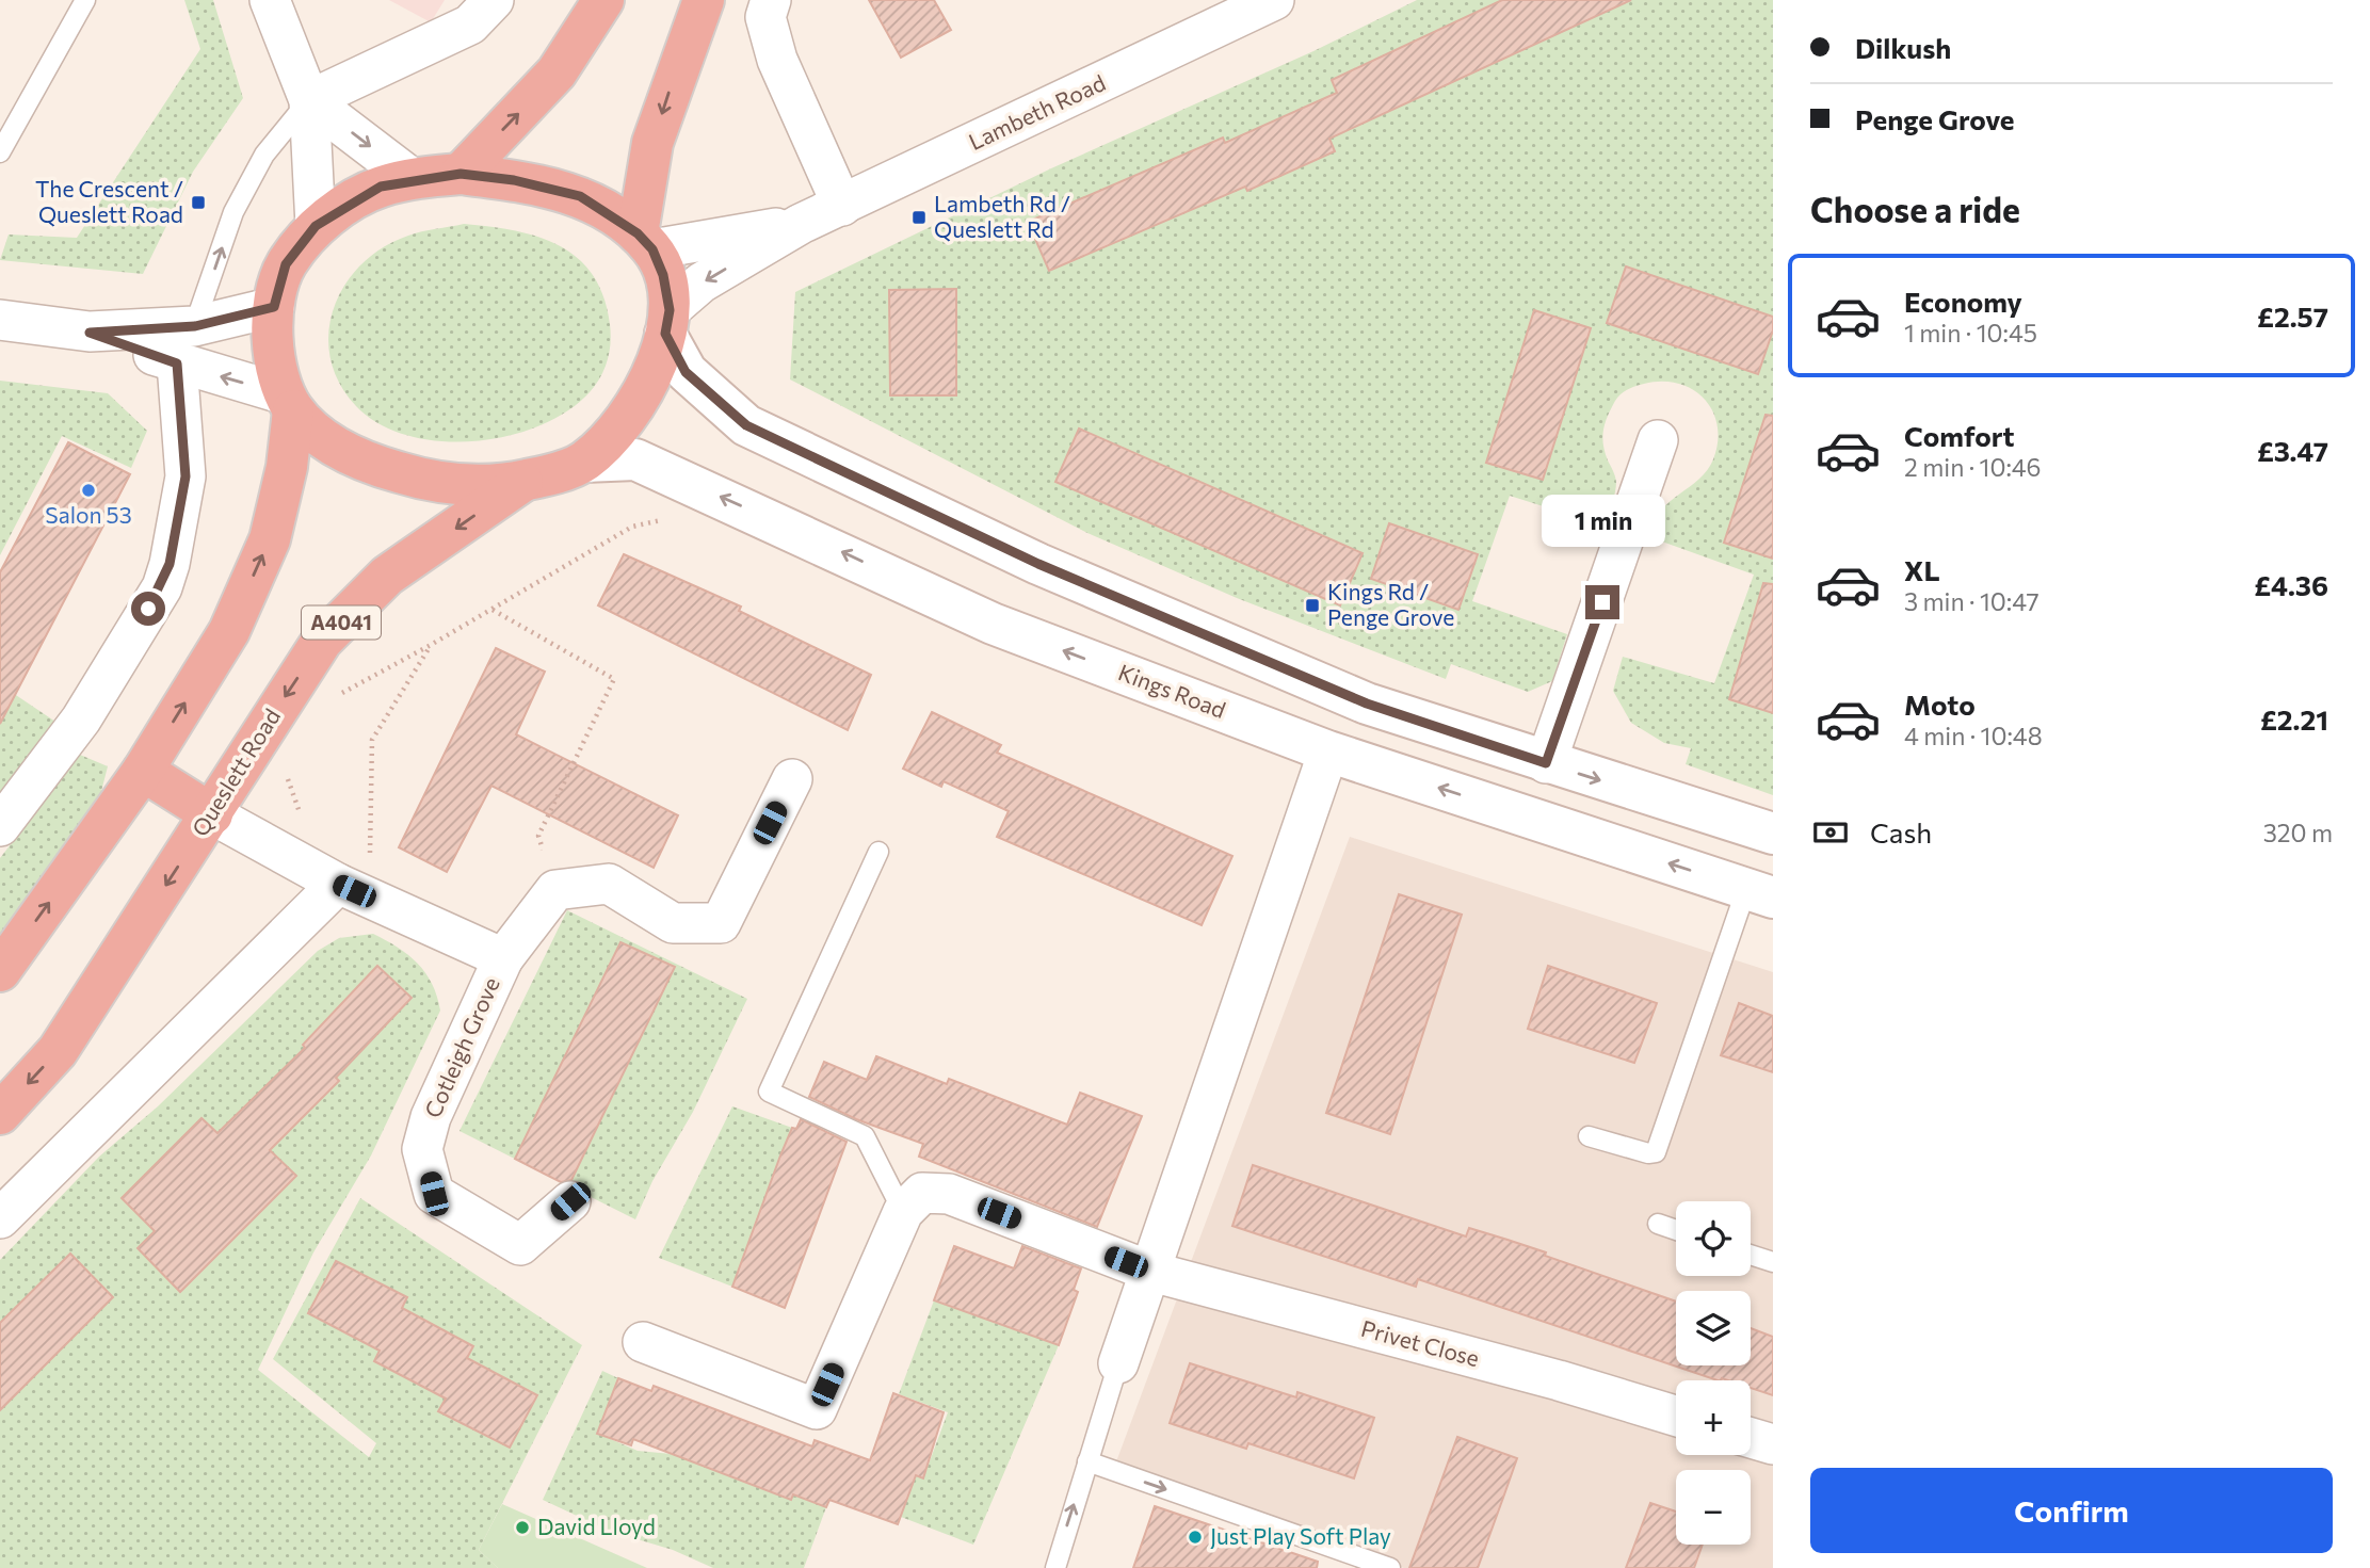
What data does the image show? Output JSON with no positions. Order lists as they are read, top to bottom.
{
  "streets": {
    "highway": ["A4041", "Queslett Road"],
    "main road": ["Kings Road"],
    "street": ["Lambeth Road", "Cotleigh Grove", "Privet Close"]
  },
  "crossings": [
    ["Queslett Road", "Cotleigh Grove"]
  ],
  "places": {
    "transit": ["The Crescent / Queslett Road", "Lambeth Rd / Queslett Rd", "Kings Rd / Penge Grove"],
    "other": ["Salon 53", "David Lloyd", "Just Play Soft Play"]
  },
  "page": {
    "banner": ["Dilkush", "Penge Grove"],
    "heading": "Choose a ride",
    "list": [
      {
        "name": "Economy",
        "note": "1 min · 10:45",
        "value": "£2.57"
      },
      {
        "name": "Comfort",
        "note": "2 min · 10:46",
        "value": "£3.47"
      },
      {
        "name": "XL",
        "note": "3 min · 10:47",
        "value": "£4.36"
      },
      {
        "name": "Moto",
        "note": "4 min · 10:48",
        "value": "£2.21"
      }
    ],
    "bubble": "1 min",
    "pay": ["Cash", "320 m"],
    "map_buttons": ["+", "−"],
    "buttons": "Confirm"
  }
}
